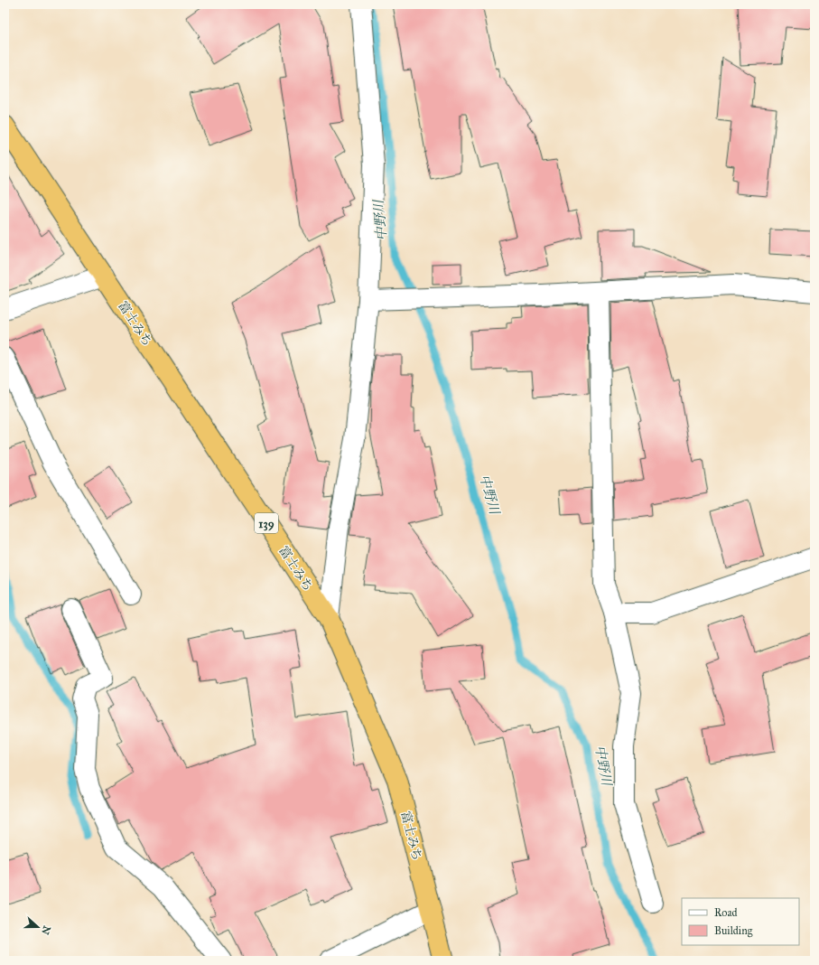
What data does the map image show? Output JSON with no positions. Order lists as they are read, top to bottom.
{
  "streets": {
    "highway": ["富士みち", "139"]
  },
  "water": ["中野川"],
  "legend": ["Road", "Building"],
  "north": "right"
}
